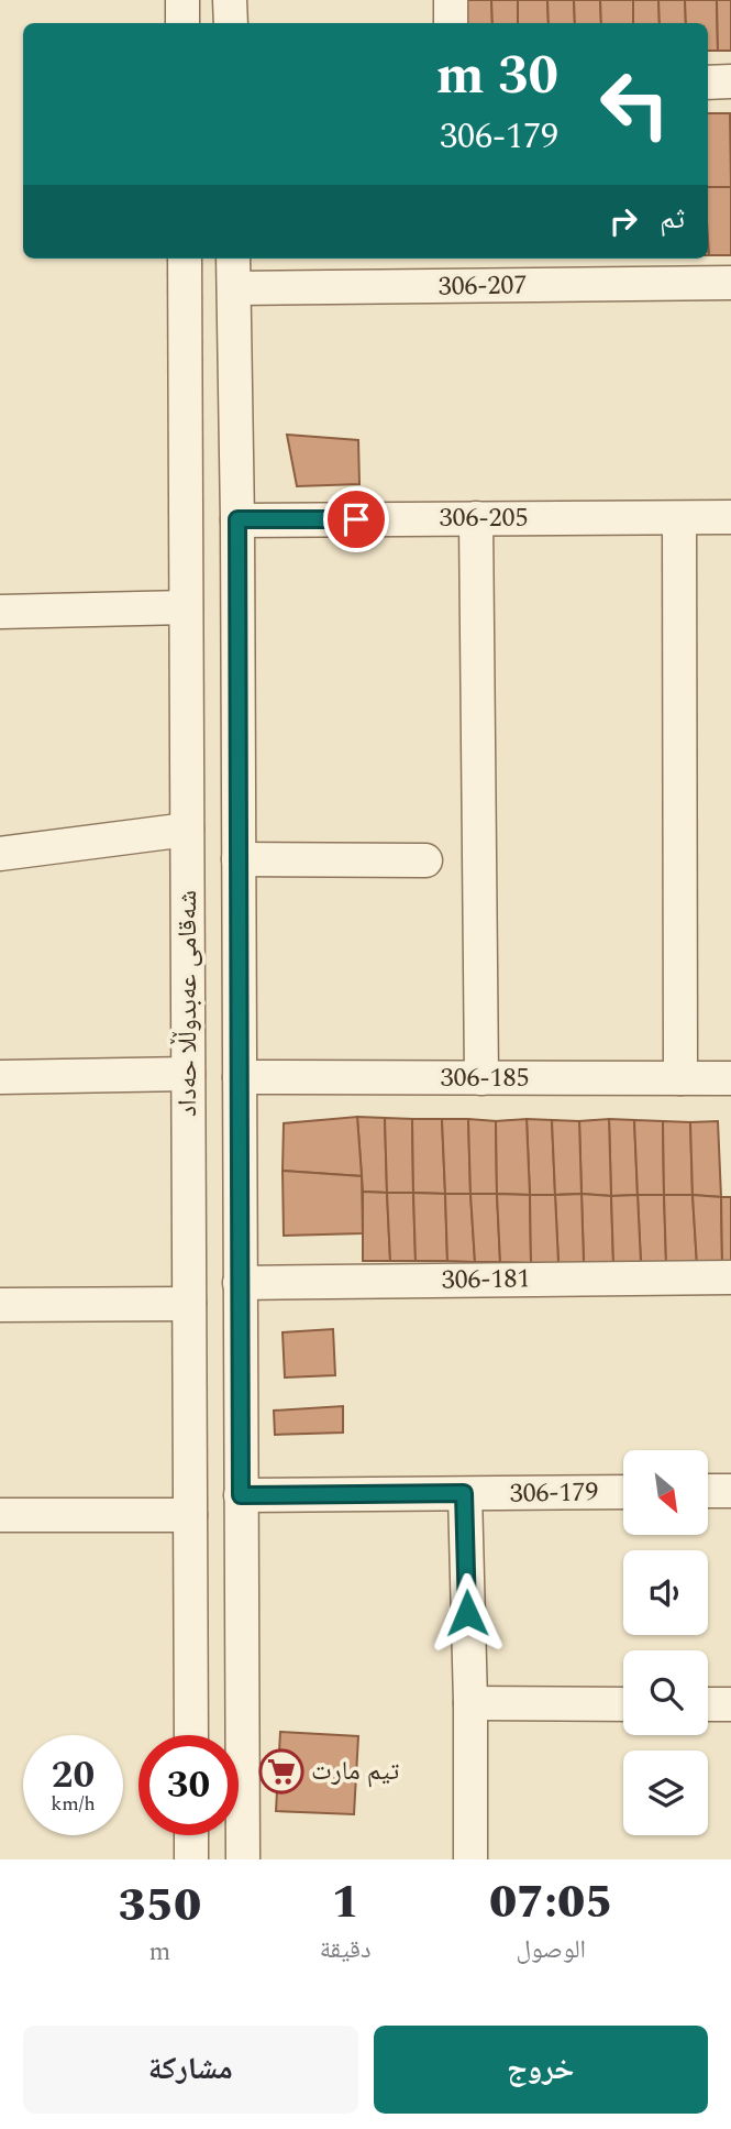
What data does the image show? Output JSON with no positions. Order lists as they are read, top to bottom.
{
  "streets": {
    "street": [
      "306-207",
      "306-205",
      "شەقامی عەبدوڵڵا حەداد",
      "306-185",
      "306-181",
      "306-179"
    ]
  },
  "crossings": [
    ["306-207", "شەقامی عەبدوڵڵا حەداد"],
    ["306-205", "شەقامی عەبدوڵڵا حەداد"],
    ["شەقامی عەبدوڵڵا حەداد", "306-185"],
    ["شەقامی عەبدوڵڵا حەداد", "306-181"],
    ["شەقامی عەبدوڵڵا حەداد", "306-179"]
  ],
  "places": {
    "supermarket": ["تيم مارت"]
  },
  "north": "bottom right",
  "page": {
    "turn": ["30 m", "306-179"],
    "then": "ثم",
    "speed": "20 km/h",
    "limit": "30",
    "eta": [
      "07:05",
      "الوصول",
      "1",
      "دقيقة",
      "350",
      "m"
    ],
    "buttons": ["خروج", "مشاركة"]
  }
}
